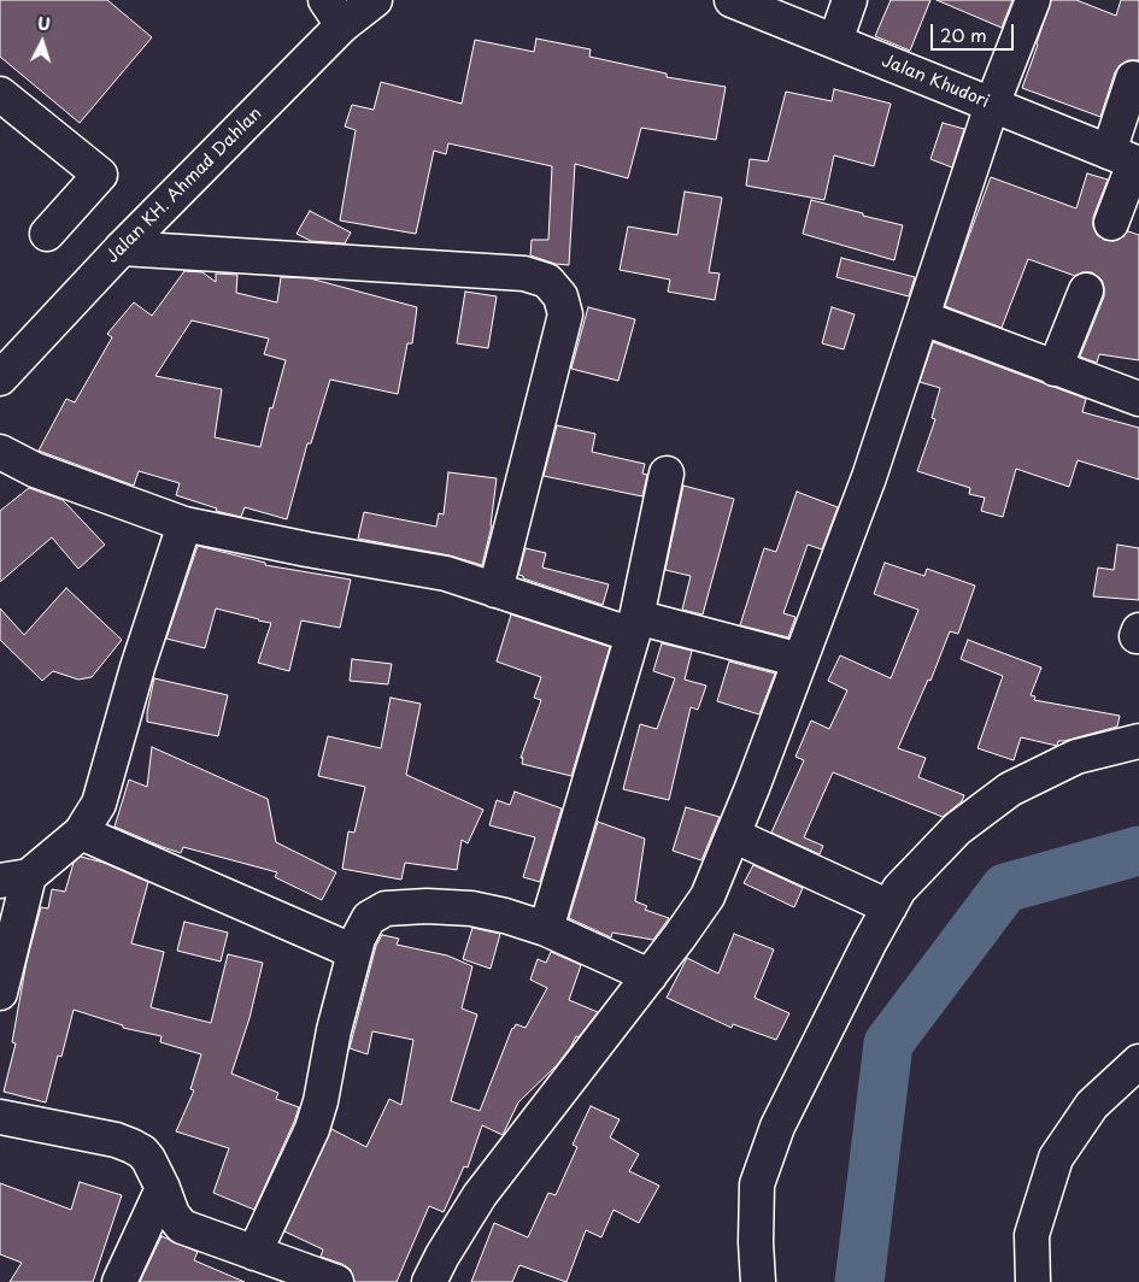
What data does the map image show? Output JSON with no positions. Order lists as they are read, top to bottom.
{
  "streets": {
    "main road": ["Jalan Khudori", "Jalan KH. Ahmad Dahlan"]
  },
  "scale_bar": "20 m",
  "north": "top"
}
